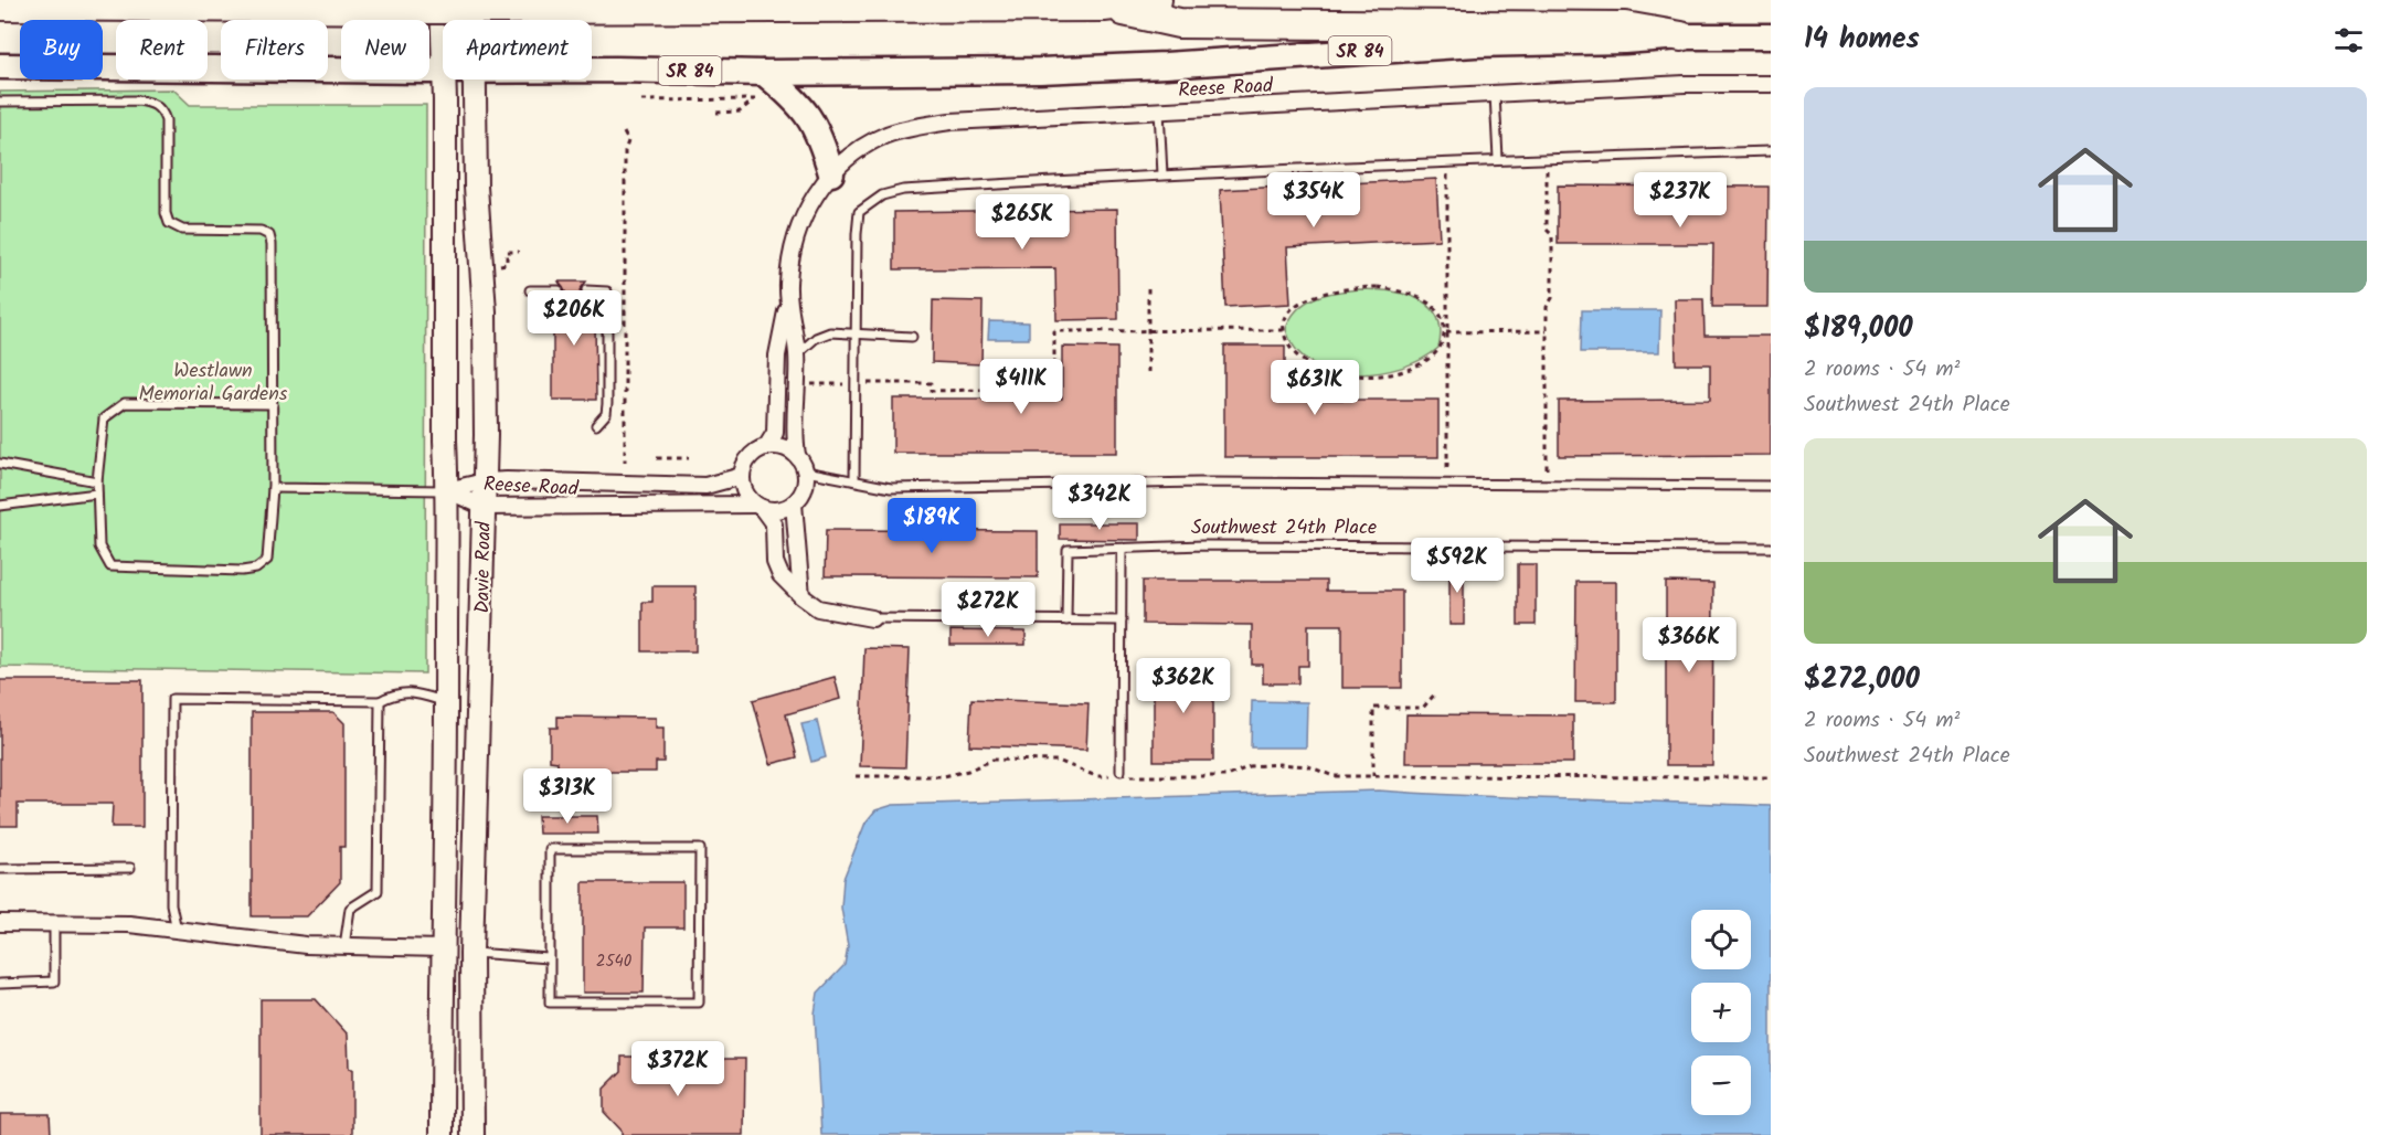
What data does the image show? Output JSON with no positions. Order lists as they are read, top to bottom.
{
  "streets": {
    "main road": ["SR 84", "Davie Road"],
    "street": ["Reese Road"],
    "lane": ["Southwest 24th Place"]
  },
  "crossings": [
    ["SR 84", "Davie Road"],
    ["Reese Road", "Davie Road"]
  ],
  "parks": ["Westlawn Memorial Gardens"],
  "house_numbers": ["2540"],
  "page": {
    "heading": "14 homes",
    "chip": [
      "Buy",
      "Rent",
      "Filters",
      "New",
      "Apartment"
    ],
    "list": [
      {
        "name": "$189,000",
        "note": "2 rooms · 54 m² · Southwest 24th Place"
      },
      {
        "name": "$272,000",
        "note": "2 rooms · 54 m² · Southwest 24th Place"
      }
    ],
    "price": [
      "$354K",
      "$237K",
      "$265K",
      "$206K",
      "$411K",
      "$631K",
      "$342K",
      "$189K",
      "$592K",
      "$272K",
      "$366K",
      "$362K",
      "$313K",
      "$372K"
    ],
    "map_buttons": ["+", "−"]
  }
}
